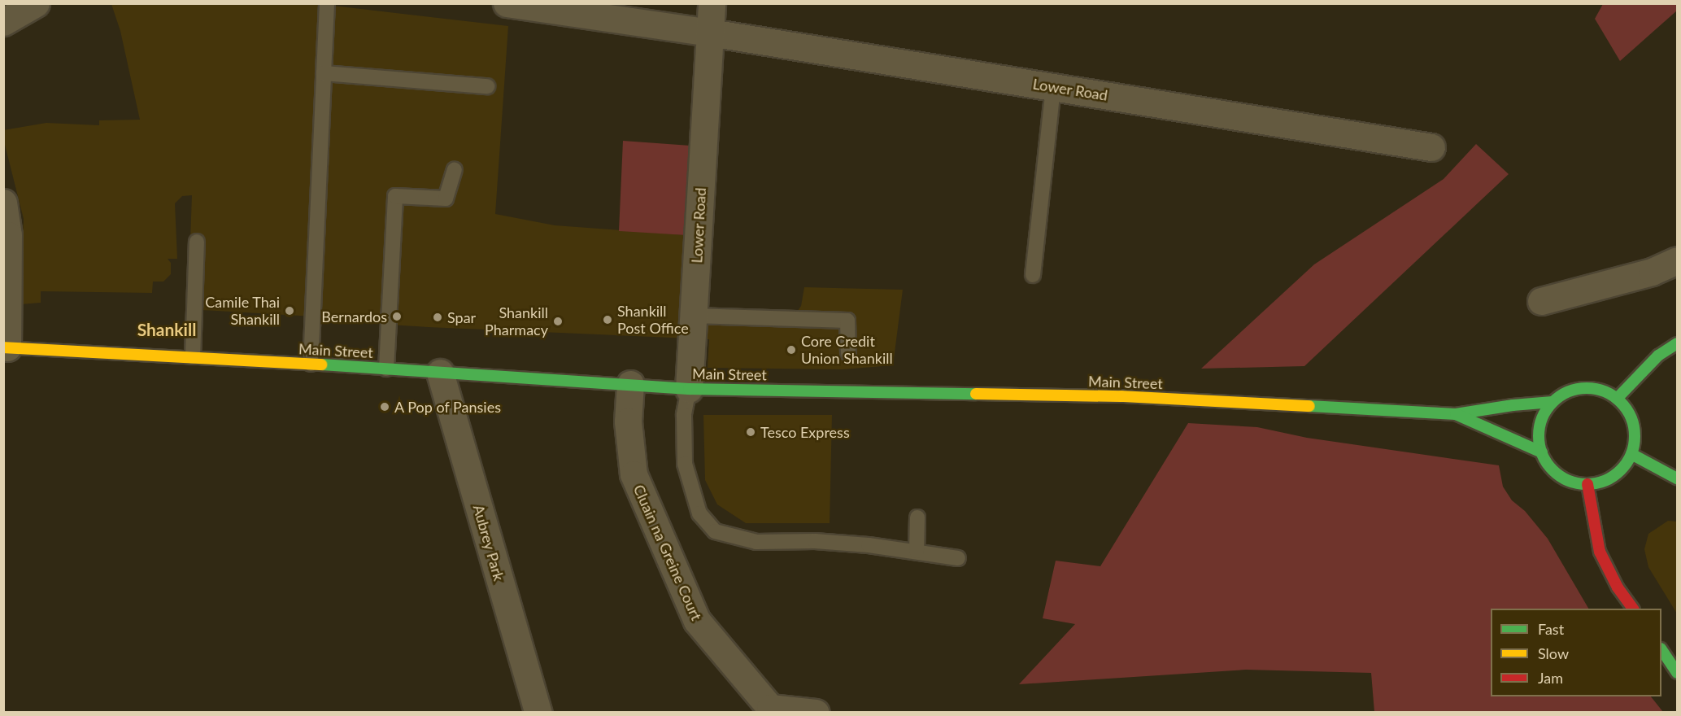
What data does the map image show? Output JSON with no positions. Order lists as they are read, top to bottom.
{
  "streets": {
    "main road": ["Main Street"],
    "street": ["Lower Road", "Aubrey Park", "Cluain na Greine Court"]
  },
  "crossings": [
    ["Lower Road", "Main Street"],
    ["Main Street", "Aubrey Park"],
    ["Main Street", "Cluain na Greine Court"]
  ],
  "districts": ["Shankill"],
  "places": [
    "Camile Thai Shankill",
    "Bernardos",
    "Spar",
    "Shankill Post Office",
    "Shankill Pharmacy",
    "Core Credit Union Shankill",
    "A Pop of Pansies",
    "Tesco Express"
  ],
  "legend": ["Fast", "Slow", "Jam"]
}
